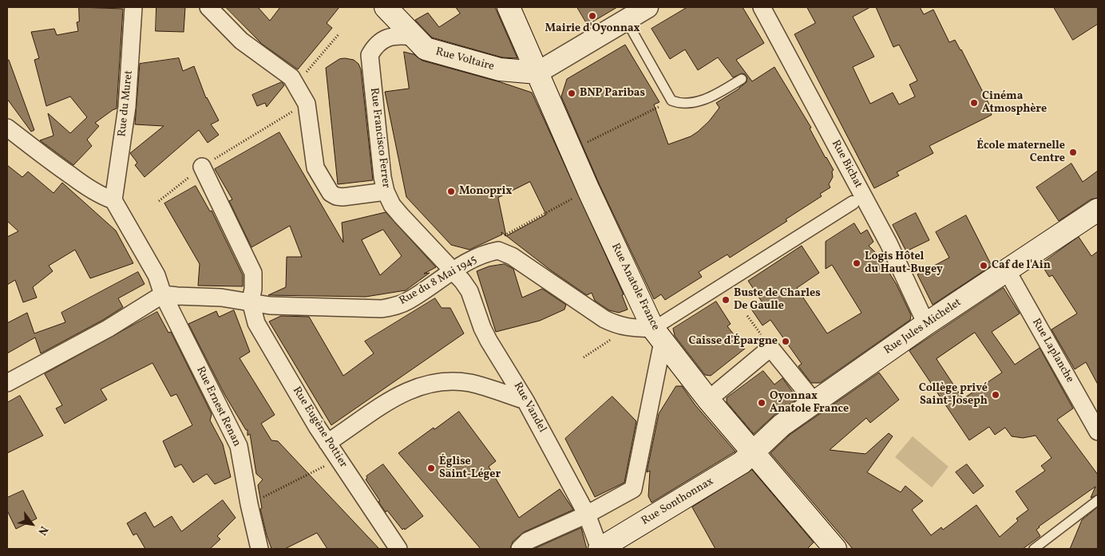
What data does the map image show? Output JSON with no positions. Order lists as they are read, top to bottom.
{
  "streets": {
    "main road": [
      "Rue Voltaire",
      "Rue Anatole France",
      "Rue Jules Michelet",
      "Rue Sonthonnax"
    ],
    "street": [
      "Rue du Muret",
      "Rue Francisco Ferrer",
      "Rue Bichat",
      "Rue du 8 Mai 1945",
      "Rue Laplanche",
      "Rue Ernest Renan",
      "Rue Vandel",
      "Rue Eugène Pottier"
    ]
  },
  "crossings": [
    ["Rue Voltaire", "Rue Francisco Ferrer"],
    ["Rue Voltaire", "Rue Anatole France"],
    ["Rue du Muret", "Rue Ernest Renan"],
    ["Rue Francisco Ferrer", "Rue du 8 Mai 1945"],
    ["Rue Francisco Ferrer", "Rue Vandel"],
    ["Rue Bichat", "Rue Jules Michelet"],
    ["Rue du 8 Mai 1945", "Rue Anatole France"],
    ["Rue du 8 Mai 1945", "Rue Ernest Renan"],
    ["Rue du 8 Mai 1945", "Rue Vandel"],
    ["Rue du 8 Mai 1945", "Rue Eugène Pottier"],
    ["Rue Anatole France", "Rue Jules Michelet"],
    ["Rue Anatole France", "Rue Sonthonnax"],
    ["Rue Jules Michelet", "Rue Laplanche"],
    ["Rue Jules Michelet", "Rue Sonthonnax"],
    ["Rue Vandel", "Rue Sonthonnax"]
  ],
  "places": [
    "Mairie d'Oyonnax",
    "BNP Paribas",
    "Cinéma Atmosphère",
    "École maternelle Centre",
    "Monoprix",
    "Logis Hôtel du Haut-Bugey",
    "Caf de l'Ain",
    "Buste de Charles De Gaulle",
    "Caisse d'Épargne",
    "Collège privé Saint-Joseph",
    "Oyonnax Anatole France",
    "Église Saint-Léger"
  ],
  "north": "bottom right"
}
